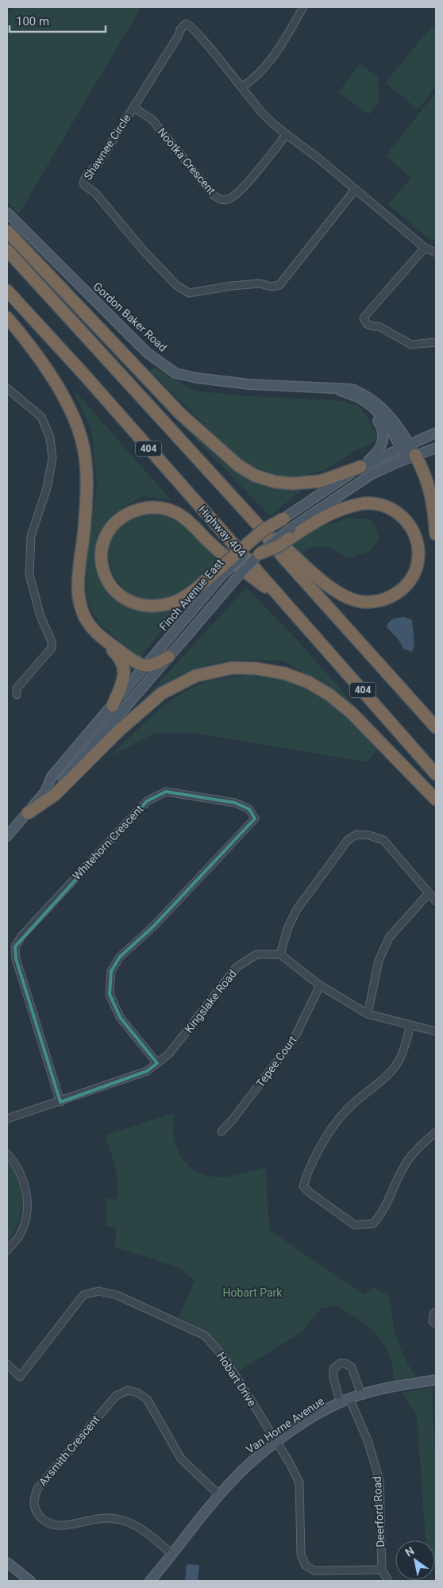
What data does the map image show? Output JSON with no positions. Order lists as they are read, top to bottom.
{
  "streets": {
    "highway": ["404", "Highway 404"],
    "main road": ["Gordon Baker Road", "Finch Avenue East", "Van Horne Avenue"],
    "street": [
      "Shawnee Circle",
      "Nootka Crescent",
      "Whitehorn Crescent",
      "Kingslake Road",
      "Tepee Court",
      "Hobart Drive",
      "Axsmith Crescent",
      "Deerford Road"
    ]
  },
  "crossings": [
    ["Shawnee Circle", "Nootka Crescent"],
    ["Whitehorn Crescent", "Kingslake Road"],
    ["Hobart Drive", "Van Horne Avenue"],
    ["Hobart Drive", "Deerford Road"],
    ["Van Horne Avenue", "Axsmith Crescent"],
    ["Van Horne Avenue", "Deerford Road"]
  ],
  "parks": ["Hobart Park"],
  "scale_bar": "100 m",
  "north": "top left"
}
